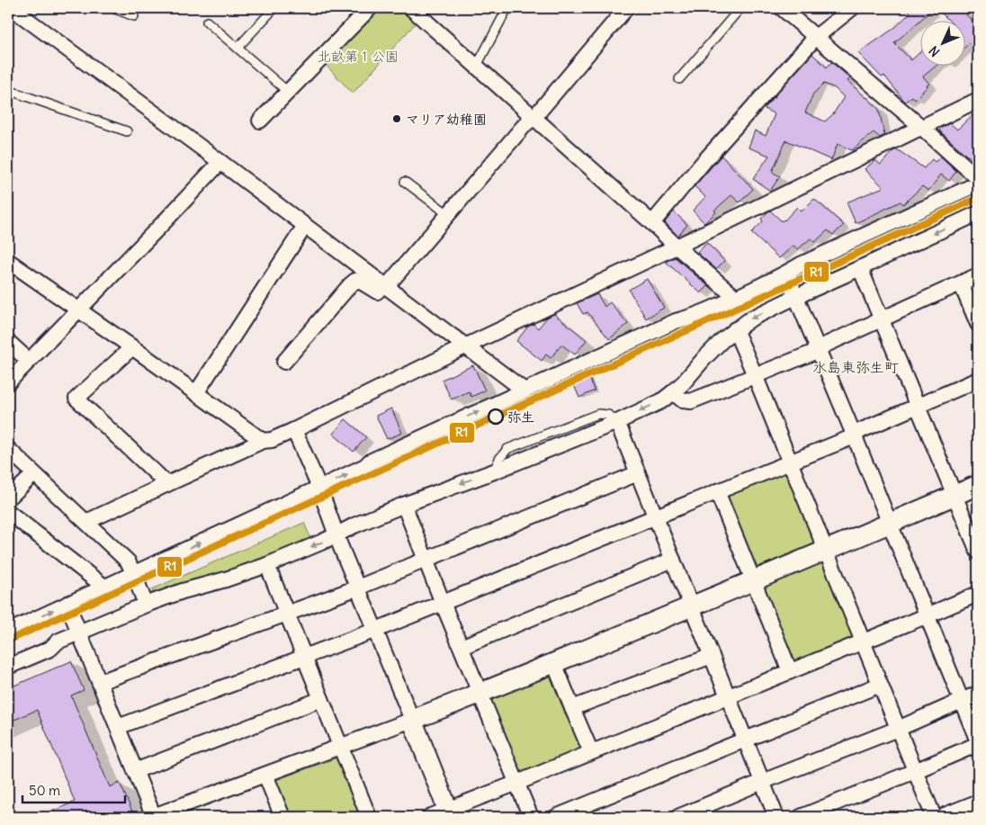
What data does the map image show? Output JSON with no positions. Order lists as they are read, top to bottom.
{
  "districts": ["水島東弥生町"],
  "parks": ["北畝第１公園"],
  "places": ["マリア幼稚園", "弥生"],
  "lines": ["transit line R1"],
  "scale_bar": "50 m",
  "north": "bottom left"
}
